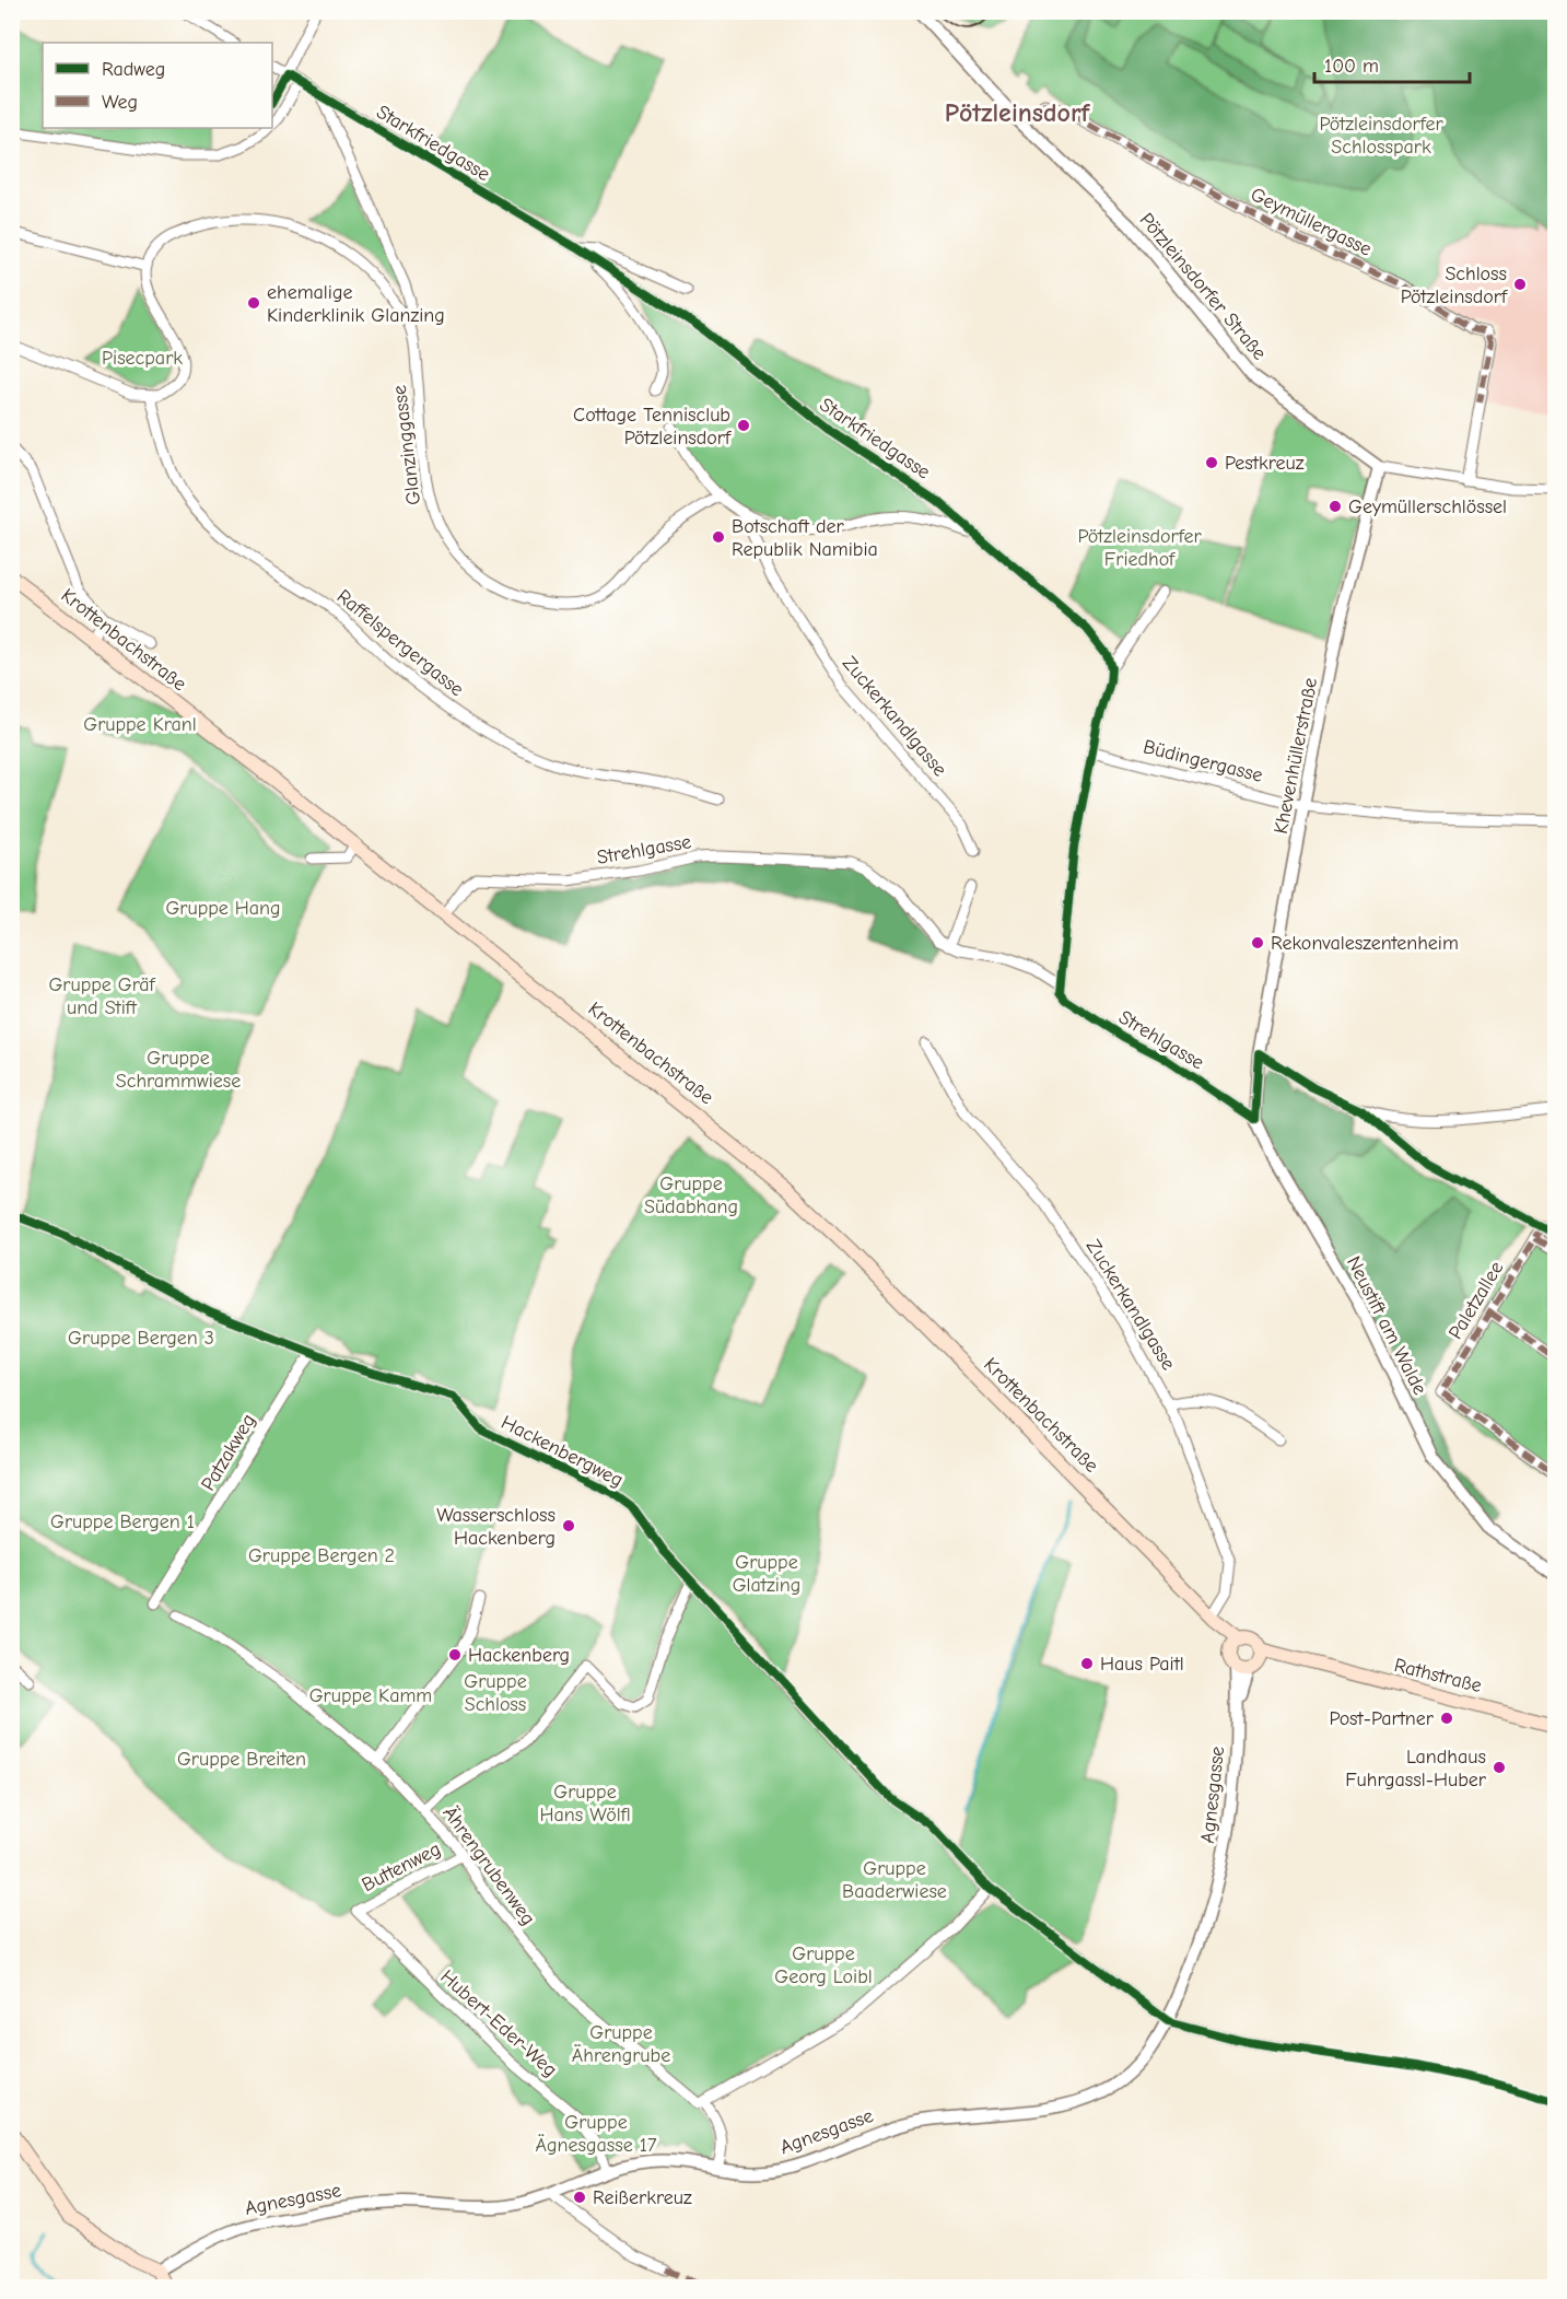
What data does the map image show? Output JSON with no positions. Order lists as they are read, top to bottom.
{
  "streets": {
    "main road": ["Krottenbachstraße", "Rathstraße"],
    "street": [
      "Starkfriedgasse",
      "Geymüllergasse",
      "Pötzleinsdorfer Straße",
      "Glanzinggasse",
      "Raffelspergergasse",
      "Zuckerkandlgasse",
      "Khevenhüllerstraße",
      "Büdingergasse",
      "Strehlgasse",
      "Paletzallee",
      "Neustift am Walde",
      "Hackenbergweg",
      "Patzakweg",
      "Agnesgasse",
      "Ährengrubenweg",
      "Buttenweg",
      "Hubert-Eder-Weg"
    ]
  },
  "crossings": [
    ["Starkfriedgasse", "Glanzinggasse"],
    ["Starkfriedgasse", "Zuckerkandlgasse"],
    ["Geymüllergasse", "Pötzleinsdorfer Straße"],
    ["Pötzleinsdorfer Straße", "Khevenhüllerstraße"],
    ["Krottenbachstraße", "Zuckerkandlgasse"],
    ["Krottenbachstraße", "Strehlgasse"],
    ["Krottenbachstraße", "Rathstraße"],
    ["Khevenhüllerstraße", "Büdingergasse"],
    ["Khevenhüllerstraße", "Neustift am Walde"],
    ["Strehlgasse", "Neustift am Walde"],
    ["Hackenbergweg", "Patzakweg"],
    ["Hackenbergweg", "Agnesgasse"],
    ["Rathstraße", "Agnesgasse"],
    ["Agnesgasse", "Hubert-Eder-Weg"],
    ["Ährengrubenweg", "Buttenweg"],
    ["Buttenweg", "Hubert-Eder-Weg"]
  ],
  "districts": ["Pötzleinsdorf"],
  "parks": [
    "Pötzleinsdorfer Schlosspark",
    "Pisecpark",
    "Pötzleinsdorfer Friedhof",
    "Gruppe Kranl",
    "Gruppe Hang",
    "Gruppe Gräf und Stift",
    "Gruppe Schrammwiese",
    "Gruppe Südabhang",
    "Gruppe Bergen 3",
    "Gruppe Bergen 1",
    "Gruppe Bergen 2",
    "Gruppe Glatzing",
    "Gruppe Schloss",
    "Gruppe Kamm",
    "Gruppe Breiten",
    "Gruppe Hans Wölfl",
    "Gruppe Baaderwiese",
    "Gruppe Georg Loibl",
    "Gruppe Ährengrube",
    "Gruppe Ägnesgasse 17"
  ],
  "places": [
    "Schloss Pötzleinsdorf",
    "ehemalige Kinderklinik Glanzing",
    "Cottage Tennisclub Pötzleinsdorf",
    "Pestkreuz",
    "Geymüllerschlössel",
    "Botschaft der Republik Namibia",
    "Rekonvaleszentenheim",
    "Wasserschloss Hackenberg",
    "Hackenberg",
    "Haus Paitl",
    "Post-Partner",
    "Landhaus Fuhrgassl-Huber",
    "Reißerkreuz"
  ],
  "legend": ["Radweg", "Weg"],
  "scale_bar": "100 m"
}
